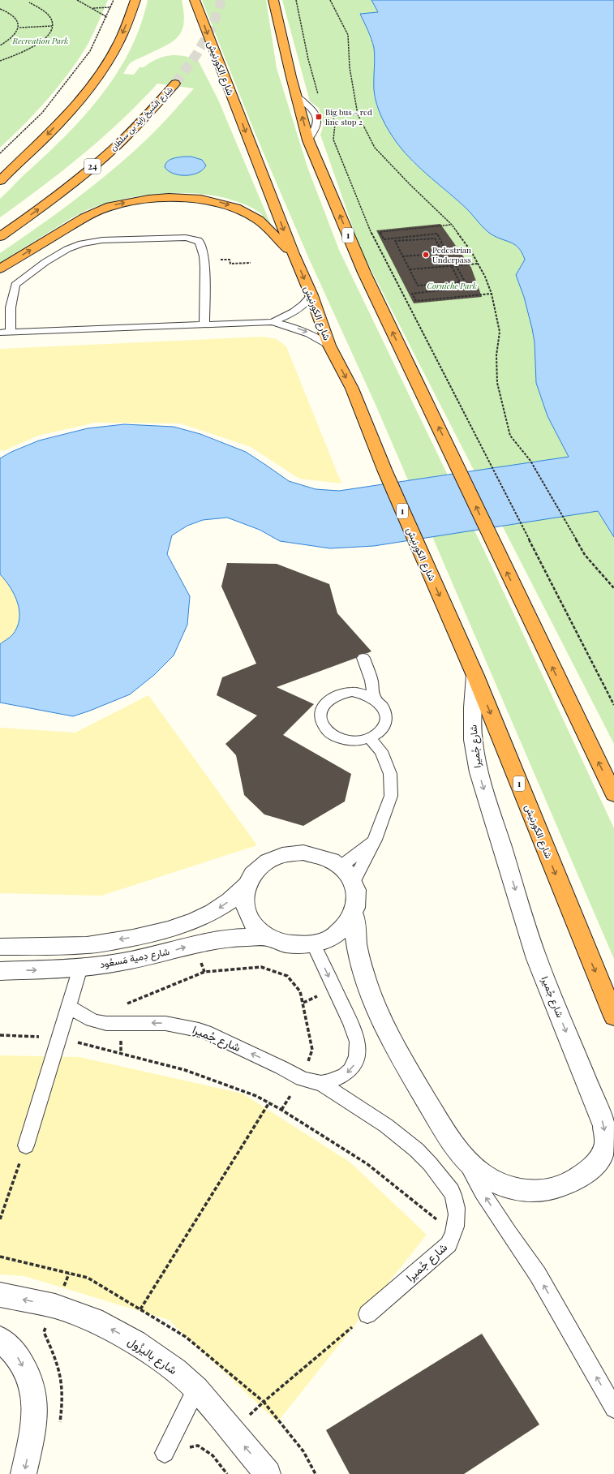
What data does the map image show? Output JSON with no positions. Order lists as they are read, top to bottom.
{
  "streets": {
    "highway": [
      "شارع الكورنيش",
      "شارع الشيخ زايد بن سلطان",
      "24",
      "1"
    ],
    "street": ["شارع جُميرا", "شارع دِمية مَسعُود", "شارع باليزُول"]
  },
  "crossings": [
    ["شارع الكورنيش", "شارع جُميرا"],
    ["شارع جُميرا", "شارع دِمية مَسعُود"]
  ],
  "one_way": ["شارع باليزُول"],
  "parks": ["Recreation Park", "Corniche Park"],
  "places": {
    "transit": ["Big bus - red line stop 2"],
    "other": ["Pedestrian Underpass"]
  }
}
